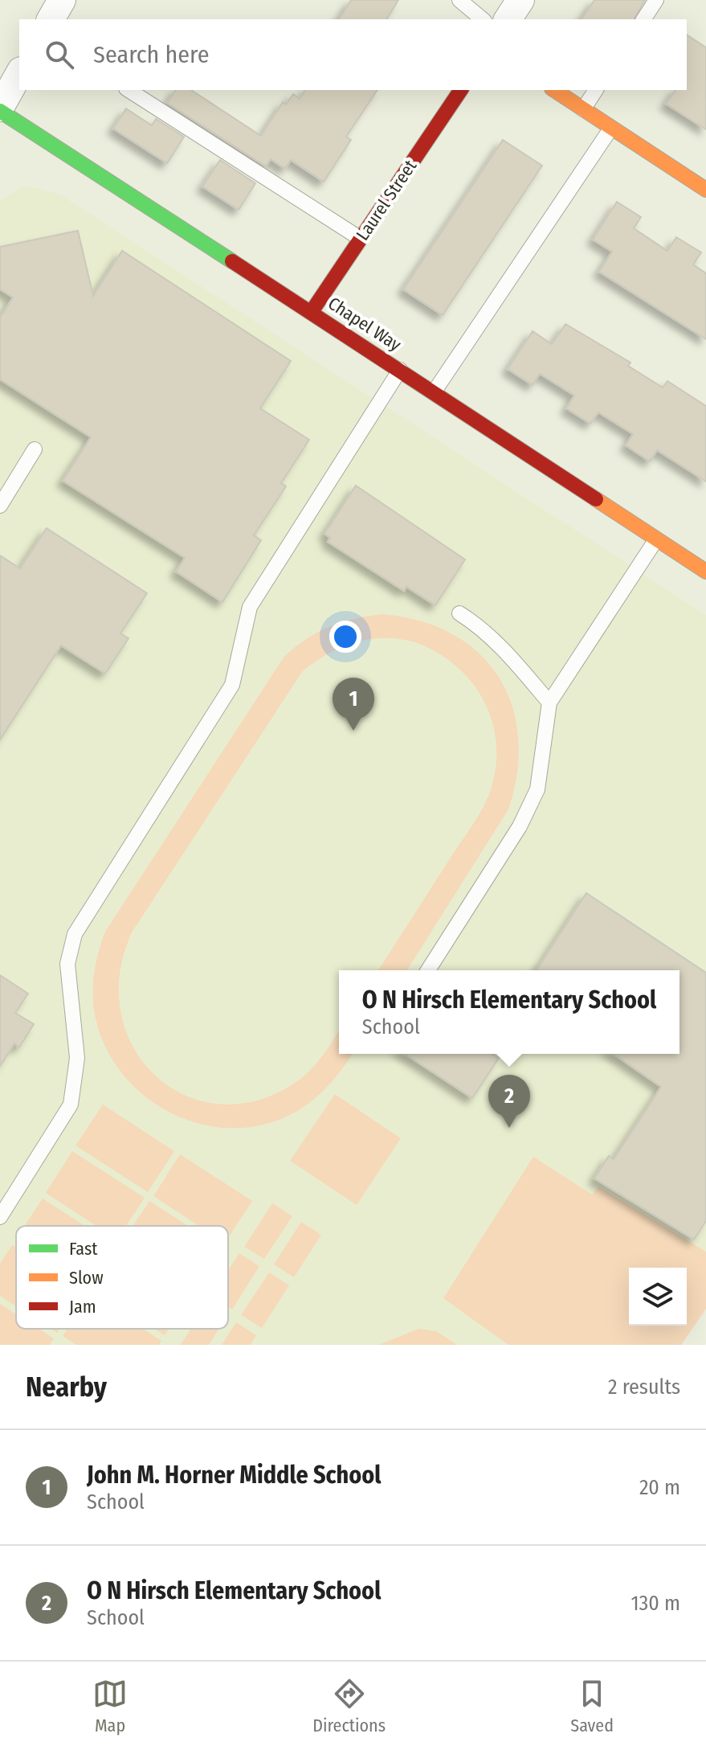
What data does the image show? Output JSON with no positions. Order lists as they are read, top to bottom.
{
  "streets": {
    "street": ["Laurel Street", "Chapel Way"]
  },
  "crossings": [
    ["Laurel Street", "Chapel Way"]
  ],
  "legend": ["Fast", "Slow", "Jam"],
  "page": {
    "search": "Search here",
    "pins": ["1", "2"],
    "popup": ["O N Hirsch Elementary School", "School"],
    "heading": ["Nearby", "2 results"],
    "list": [
      {
        "mark": "1",
        "name": "John M. Horner Middle School",
        "note": "School",
        "value": "20 m"
      },
      {
        "mark": "2",
        "name": "O N Hirsch Elementary School",
        "note": "School",
        "value": "130 m"
      }
    ],
    "nav": ["Map", "Directions", "Saved"]
  }
}
